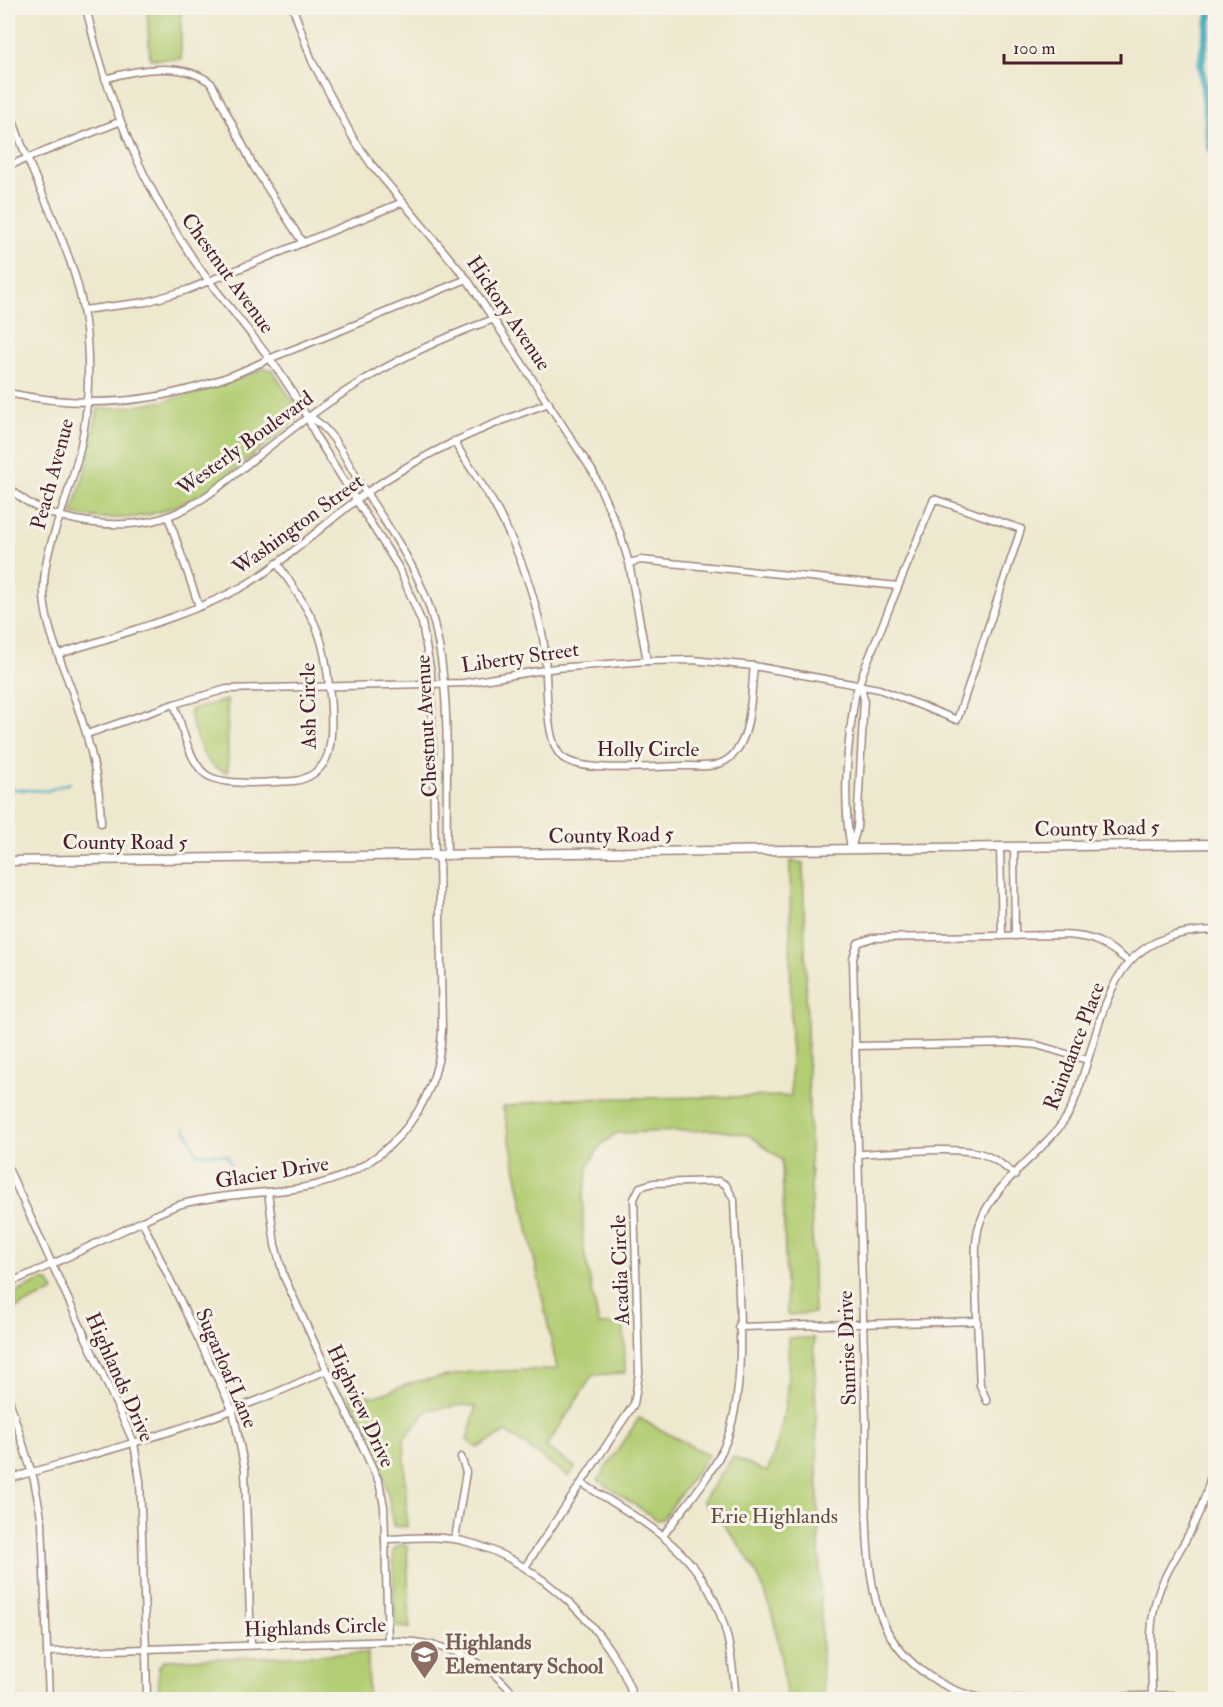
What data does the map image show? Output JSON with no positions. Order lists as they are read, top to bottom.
{
  "streets": {
    "street": [
      "Chestnut Avenue",
      "Hickory Avenue",
      "Westerly Boulevard",
      "Peach Avenue",
      "Washington Street",
      "Liberty Street",
      "Ash Circle",
      "Holly Circle",
      "County Road 5",
      "Raindance Place",
      "Glacier Drive",
      "Acadia Circle",
      "Sunrise Drive",
      "Sugarloaf Lane",
      "Highlands Drive",
      "Highview Drive",
      "Highlands Circle"
    ]
  },
  "crossings": [
    ["Chestnut Avenue", "Westerly Boulevard"],
    ["Chestnut Avenue", "Washington Street"],
    ["Chestnut Avenue", "Liberty Street"],
    ["Chestnut Avenue", "County Road 5"],
    ["Chestnut Avenue", "Glacier Drive"],
    ["Hickory Avenue", "Westerly Boulevard"],
    ["Hickory Avenue", "Washington Street"],
    ["Hickory Avenue", "Liberty Street"],
    ["Westerly Boulevard", "Peach Avenue"],
    ["Peach Avenue", "Washington Street"],
    ["Peach Avenue", "Liberty Street"],
    ["Washington Street", "Ash Circle"],
    ["Liberty Street", "Ash Circle"],
    ["Liberty Street", "Holly Circle"],
    ["County Road 5", "Glacier Drive"],
    ["Glacier Drive", "Sugarloaf Lane"],
    ["Glacier Drive", "Highlands Drive"],
    ["Glacier Drive", "Highview Drive"],
    ["Sugarloaf Lane", "Highlands Circle"],
    ["Highlands Drive", "Highlands Circle"],
    ["Highview Drive", "Highlands Circle"]
  ],
  "parks": ["Erie Highlands"],
  "places": {
    "school or university": ["Highlands Elementary School"]
  },
  "scale_bar": "100 m"
}
